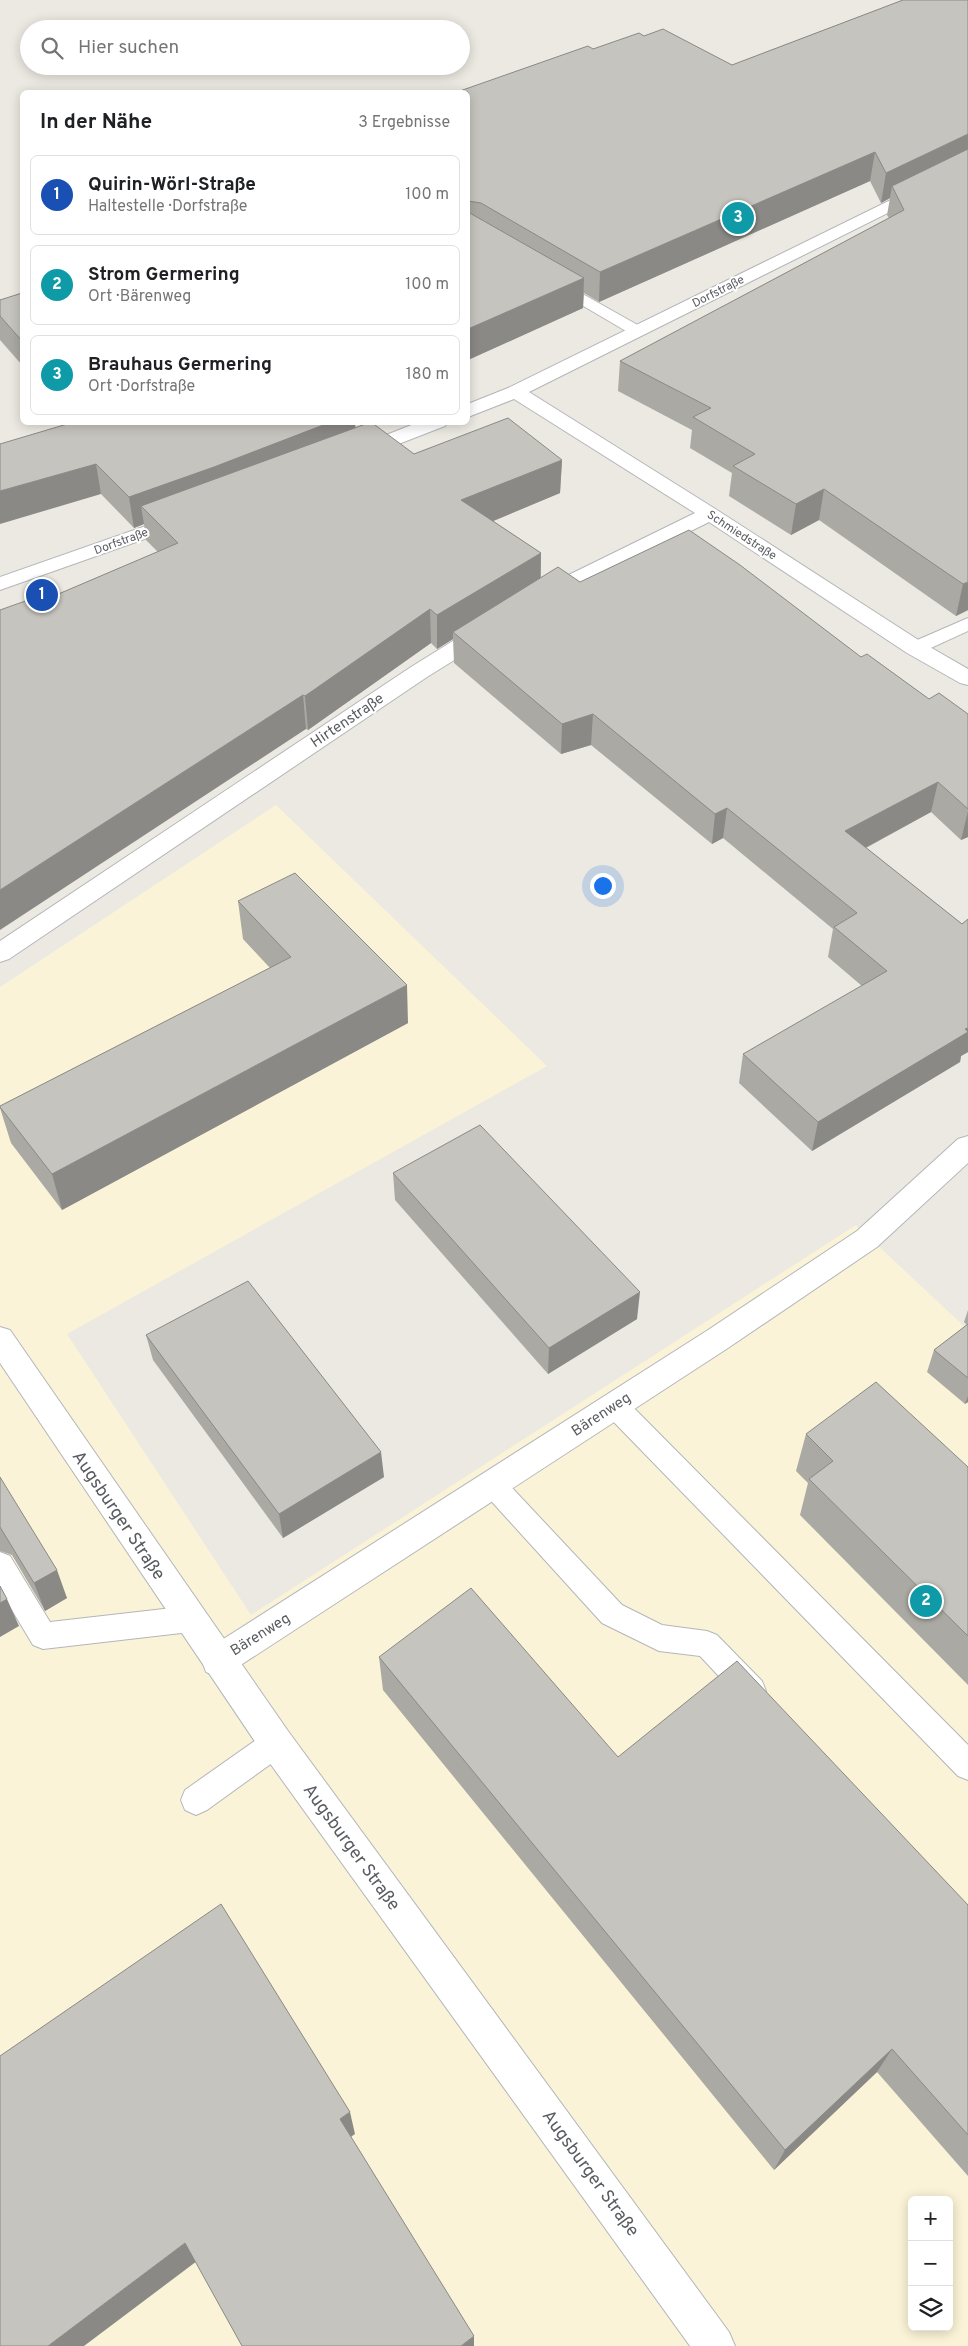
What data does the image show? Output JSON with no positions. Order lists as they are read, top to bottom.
{
  "streets": {
    "street": [
      "Dorfstraße",
      "Schmiedstraße",
      "Hirtenstraße",
      "Bärenweg",
      "Augsburger Straße"
    ]
  },
  "crossings": [
    ["Dorfstraße", "Schmiedstraße"],
    ["Bärenweg", "Augsburger Straße"]
  ],
  "page": {
    "search": "Hier suchen",
    "heading": ["In der Nähe", "3 Ergebnisse"],
    "list": [
      {
        "mark": "1",
        "name": "Quirin-Wörl-Straße",
        "note": "Haltestelle · Dorfstraße",
        "value": "100 m"
      },
      {
        "mark": "2",
        "name": "Strom Germering",
        "note": "Ort · Bärenweg",
        "value": "100 m"
      },
      {
        "mark": "3",
        "name": "Brauhaus Germering",
        "note": "Ort · Dorfstraße",
        "value": "180 m"
      }
    ],
    "pins": ["3", "1", "2"],
    "map_buttons": ["+", "−"]
  }
}
